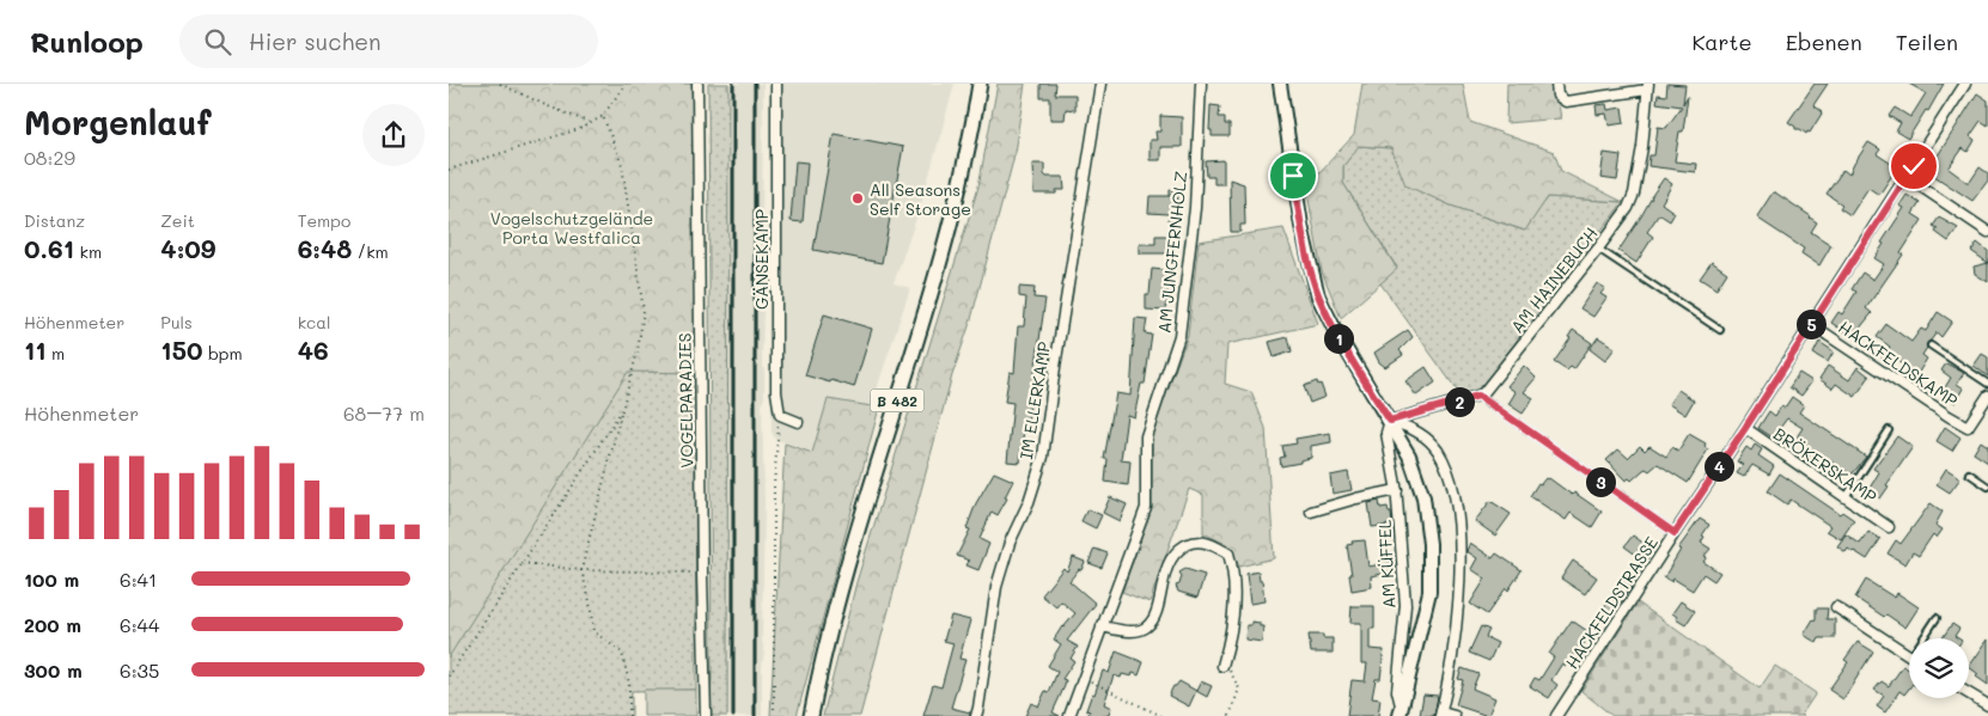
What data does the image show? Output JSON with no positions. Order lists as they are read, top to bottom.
{
  "streets": {
    "main road": ["B 482"],
    "street": [
      "AM JUNGFERNHOLZ",
      "GÄNSEKAMP",
      "AM HAINEBUCH",
      "HACKFELDSKAMP",
      "VOGELPARADIES",
      "IM ELLERKAMP",
      "BRÖKERSKAMP",
      "AM KÜFFEL",
      "HACKFELDSTRASSE"
    ]
  },
  "crossings": [
    ["HACKFELDSKAMP", "HACKFELDSTRASSE"],
    ["BRÖKERSKAMP", "HACKFELDSTRASSE"]
  ],
  "parks": ["Vogelschutzgelände Porta Westfalica"],
  "places": ["All Seasons Self Storage"],
  "page": {
    "header": "Runloop",
    "search": "Hier suchen",
    "nav": ["Karte", "Ebenen", "Teilen"],
    "heading": ["Morgenlauf", "08:29"],
    "stats": [
      ["Distanz", "0.61 km"],
      ["Zeit", "4:09"],
      ["Tempo", "6:48 /km"],
      ["Höhenmeter", "11 m"],
      ["Puls", "150 bpm"],
      ["kcal", "46"]
    ],
    "pins": [
      "5",
      "1",
      "2",
      "4",
      "3"
    ],
    "chart": ["Höhenmeter", "68–77 m"],
    "list": [
      {
        "name": "100 m",
        "note": "6:41"
      },
      {
        "name": "200 m",
        "note": "6:44"
      },
      {
        "name": "300 m",
        "note": "6:35"
      }
    ]
  }
}
